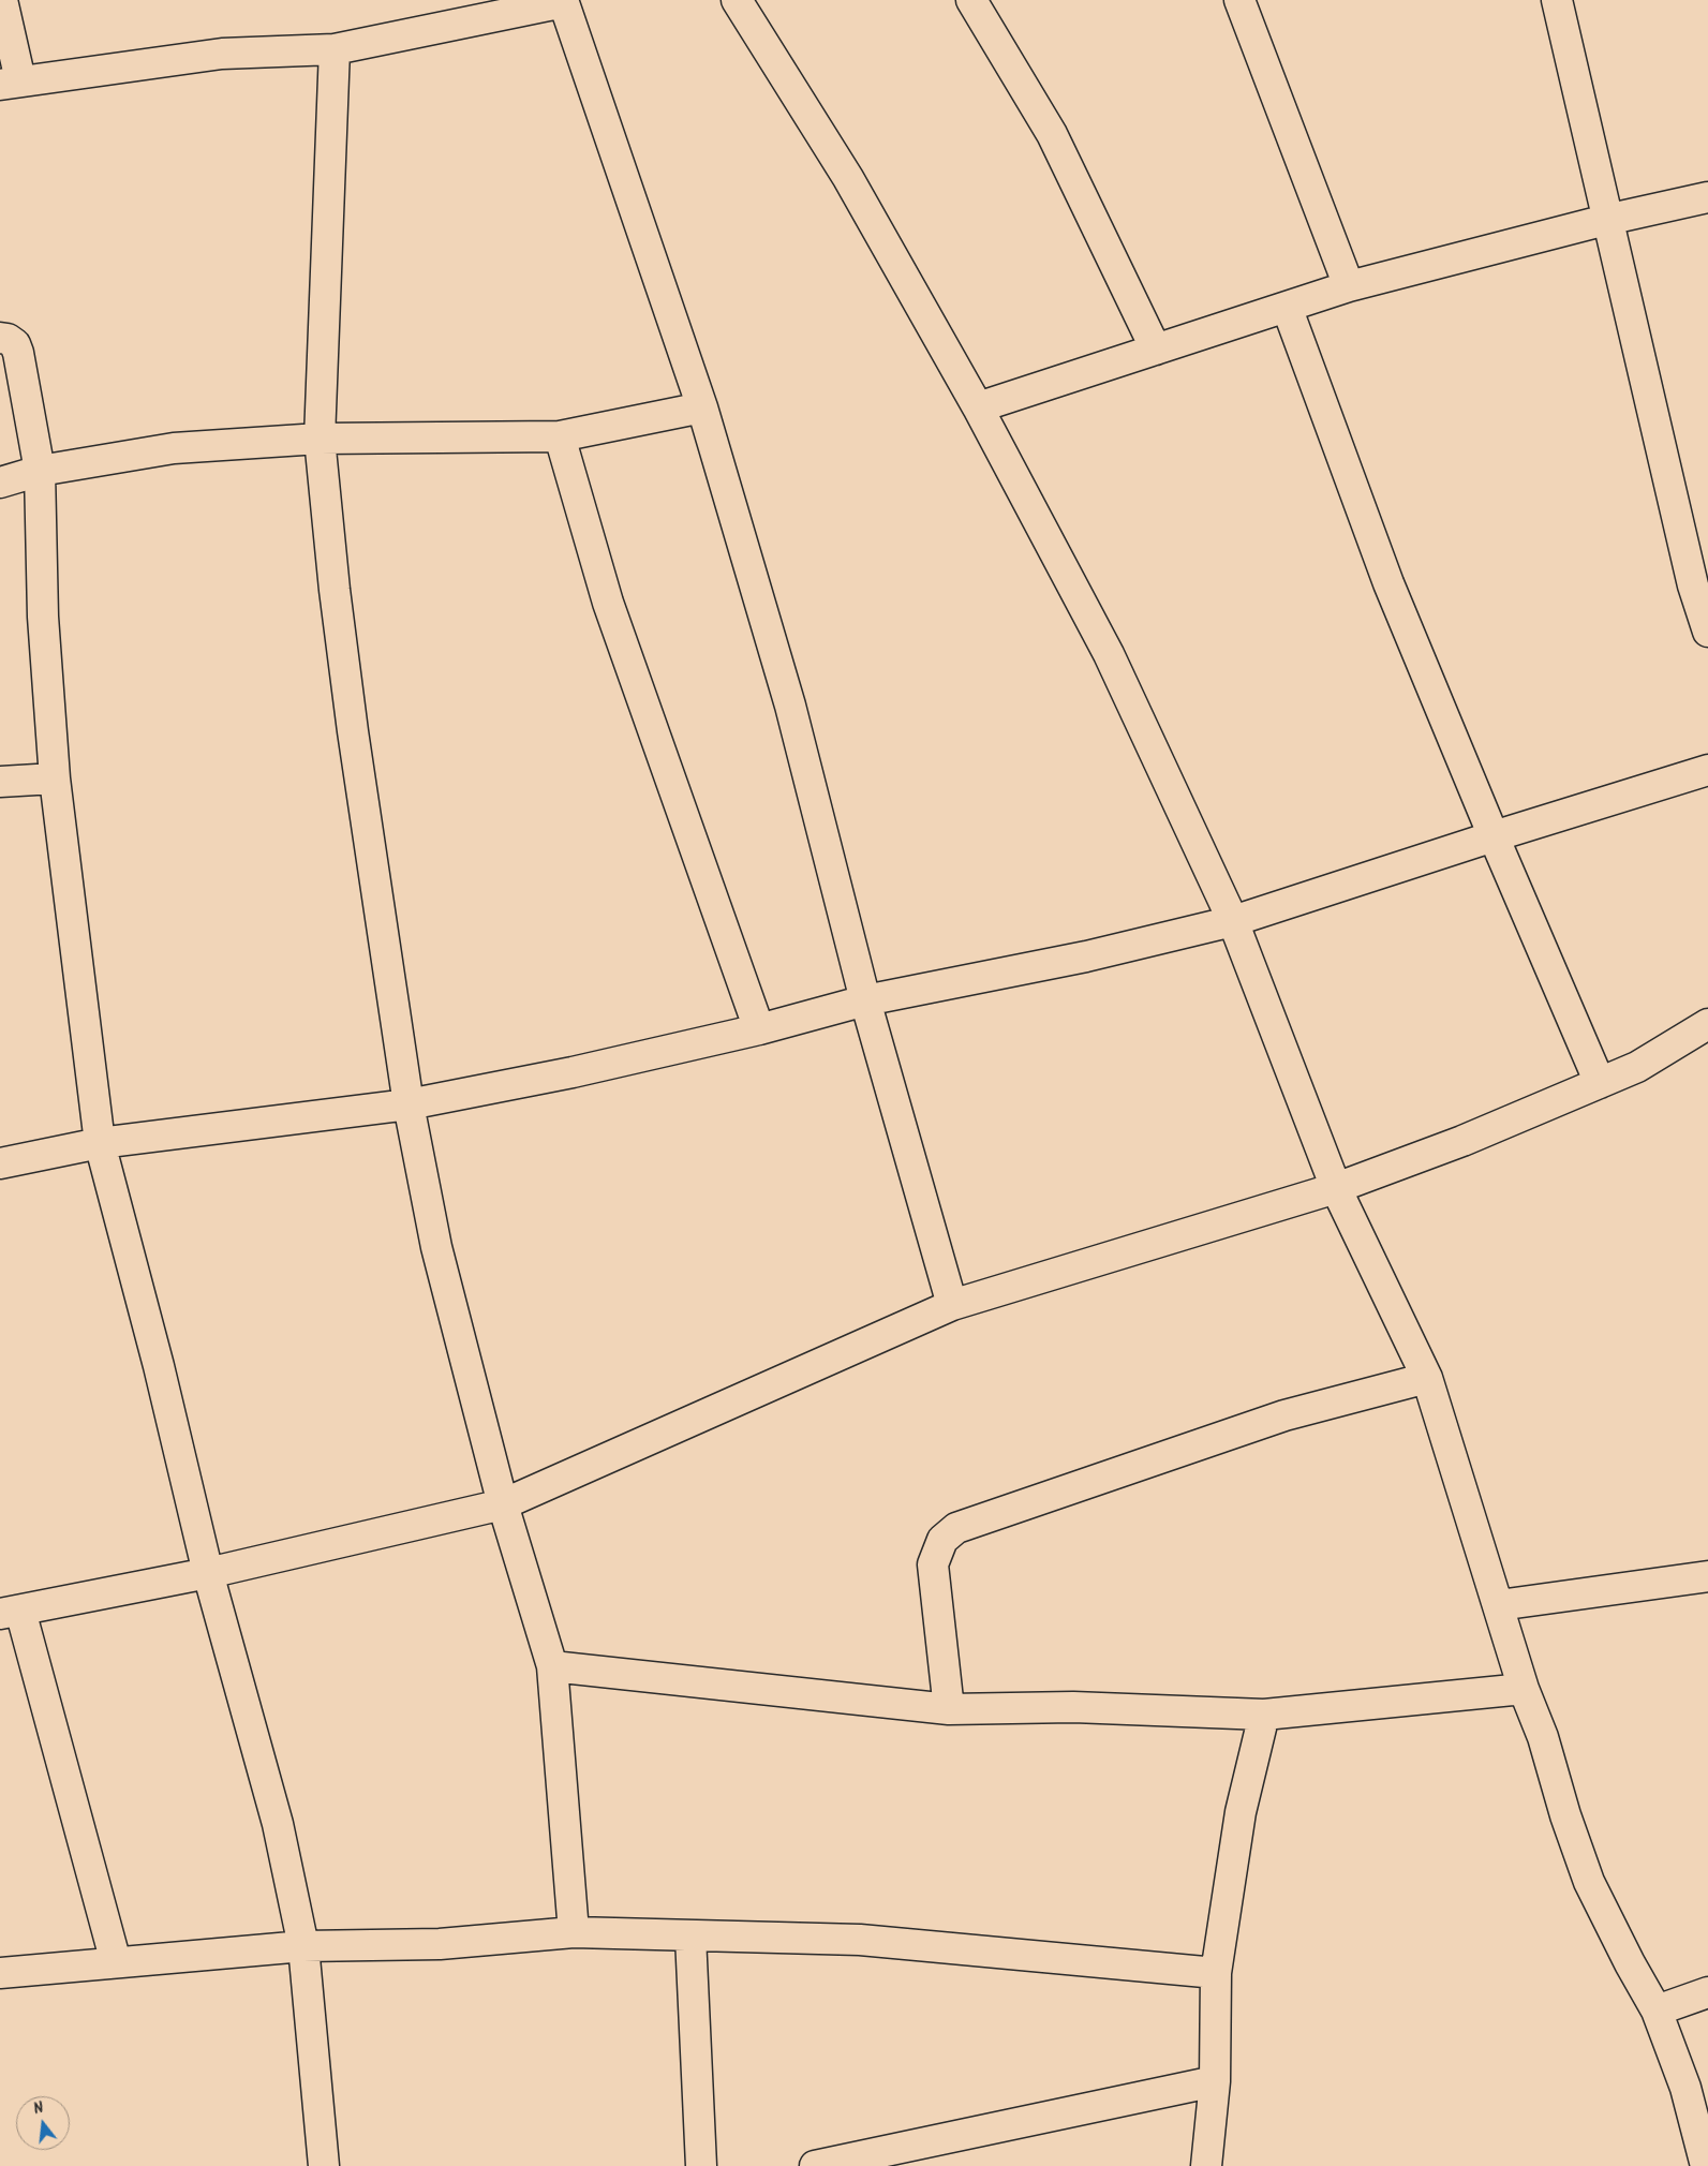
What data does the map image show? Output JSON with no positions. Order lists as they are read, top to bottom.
{
  "north": "top"
}
